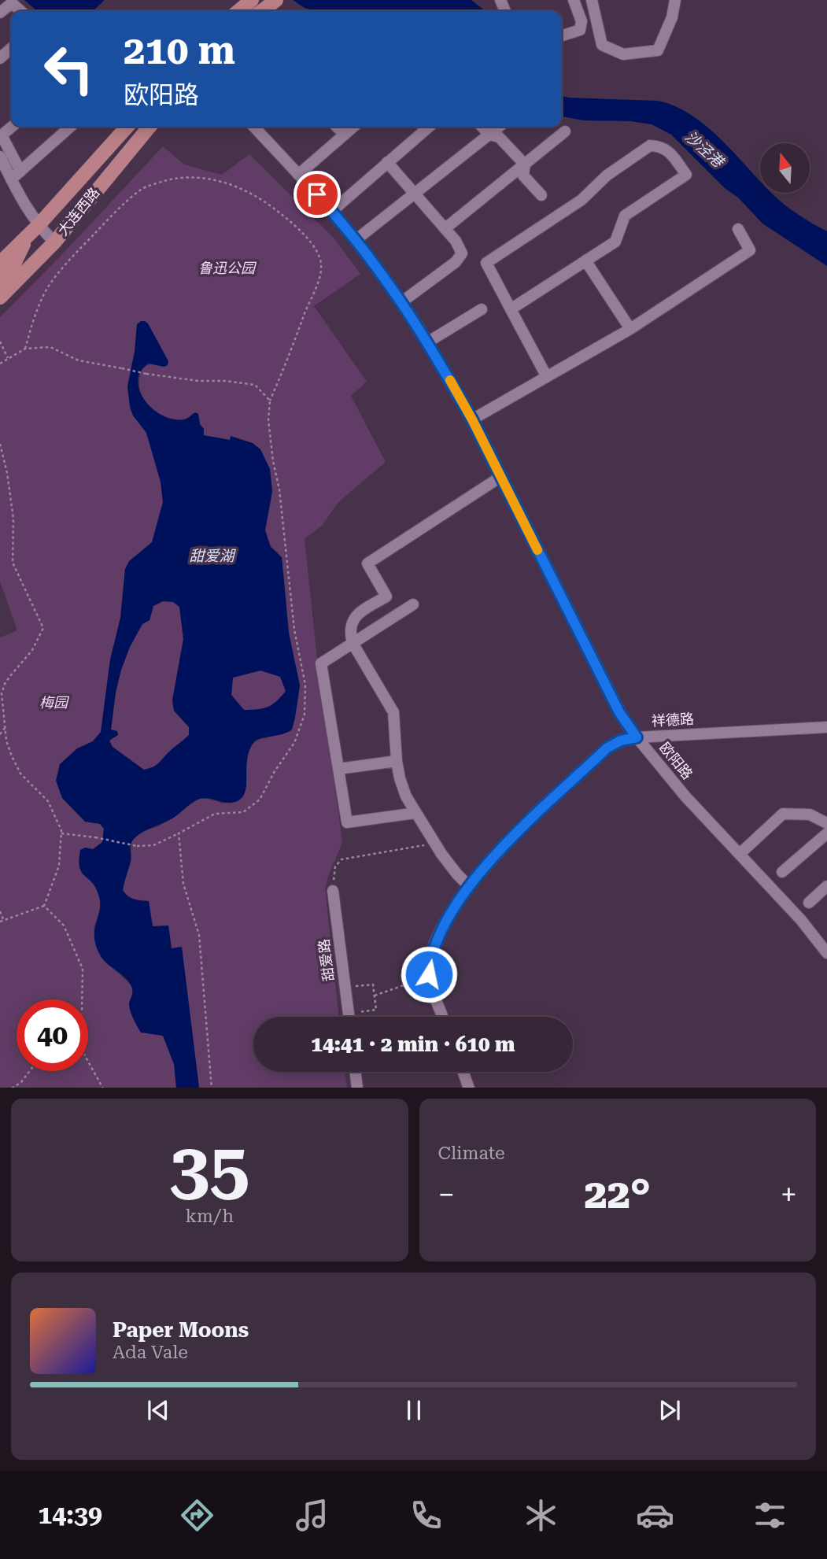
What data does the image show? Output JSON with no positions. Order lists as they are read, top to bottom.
{
  "streets": {
    "main road": ["大连西路"],
    "street": ["祥德路", "欧阳路", "甜爱路"]
  },
  "crossings": [
    ["祥德路", "欧阳路"]
  ],
  "water": ["沙泾港", "甜爱湖"],
  "parks": ["鲁迅公园", "梅园"],
  "north": "top",
  "page": {
    "turn": ["210 m", "欧阳路"],
    "limit": "40",
    "trip": "14:41 · 2 min · 610 m",
    "tile": [
      ["35", "km/h"],
      "Climate"
    ],
    "heat": ["−", "22°", "+"],
    "song": ["Paper Moons", "Ada Vale"],
    "tabs": "14:39"
  }
}
